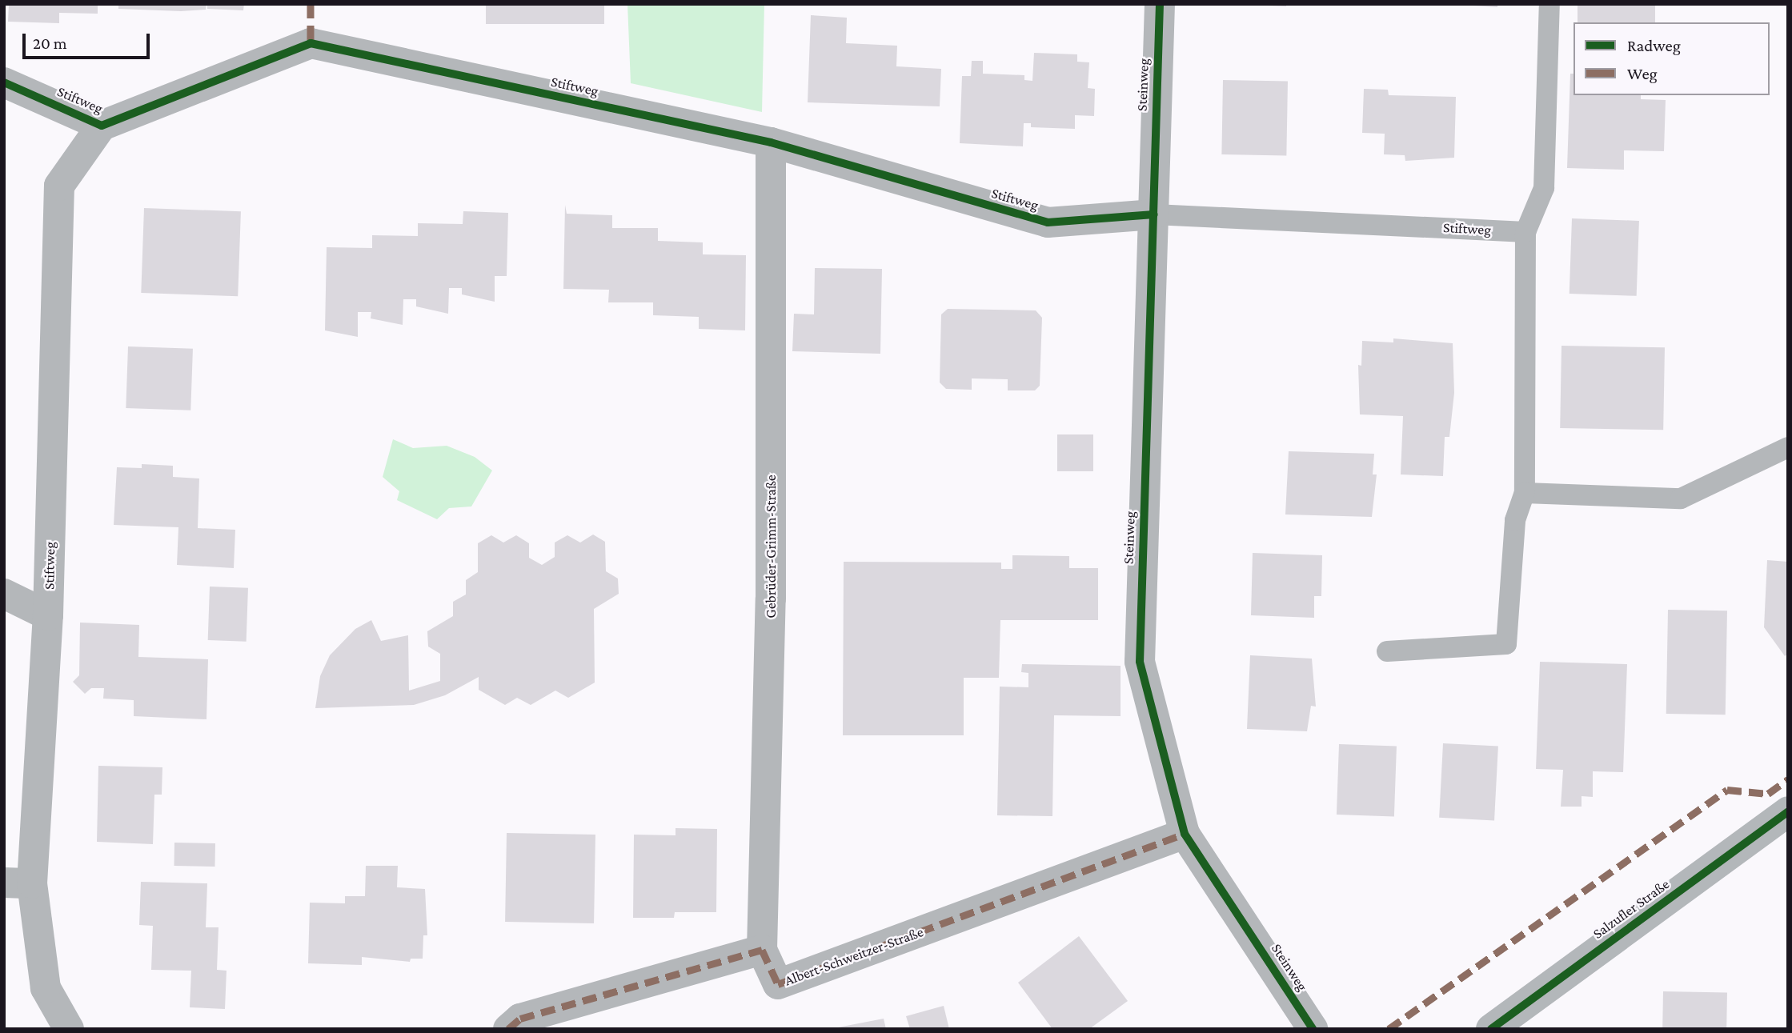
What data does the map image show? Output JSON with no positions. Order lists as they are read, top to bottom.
{
  "streets": {
    "main road": ["Salzufler Straße"],
    "street": [
      "Steinweg",
      "Stiftweg",
      "Gebrüder-Grimm-Straße",
      "Albert-Schweitzer-Straße"
    ]
  },
  "crossings": [
    ["Steinweg", "Stiftweg"],
    ["Steinweg", "Albert-Schweitzer-Straße"],
    ["Stiftweg", "Gebrüder-Grimm-Straße"],
    ["Gebrüder-Grimm-Straße", "Albert-Schweitzer-Straße"]
  ],
  "legend": ["Radweg", "Weg"],
  "scale_bar": "20 m"
}
